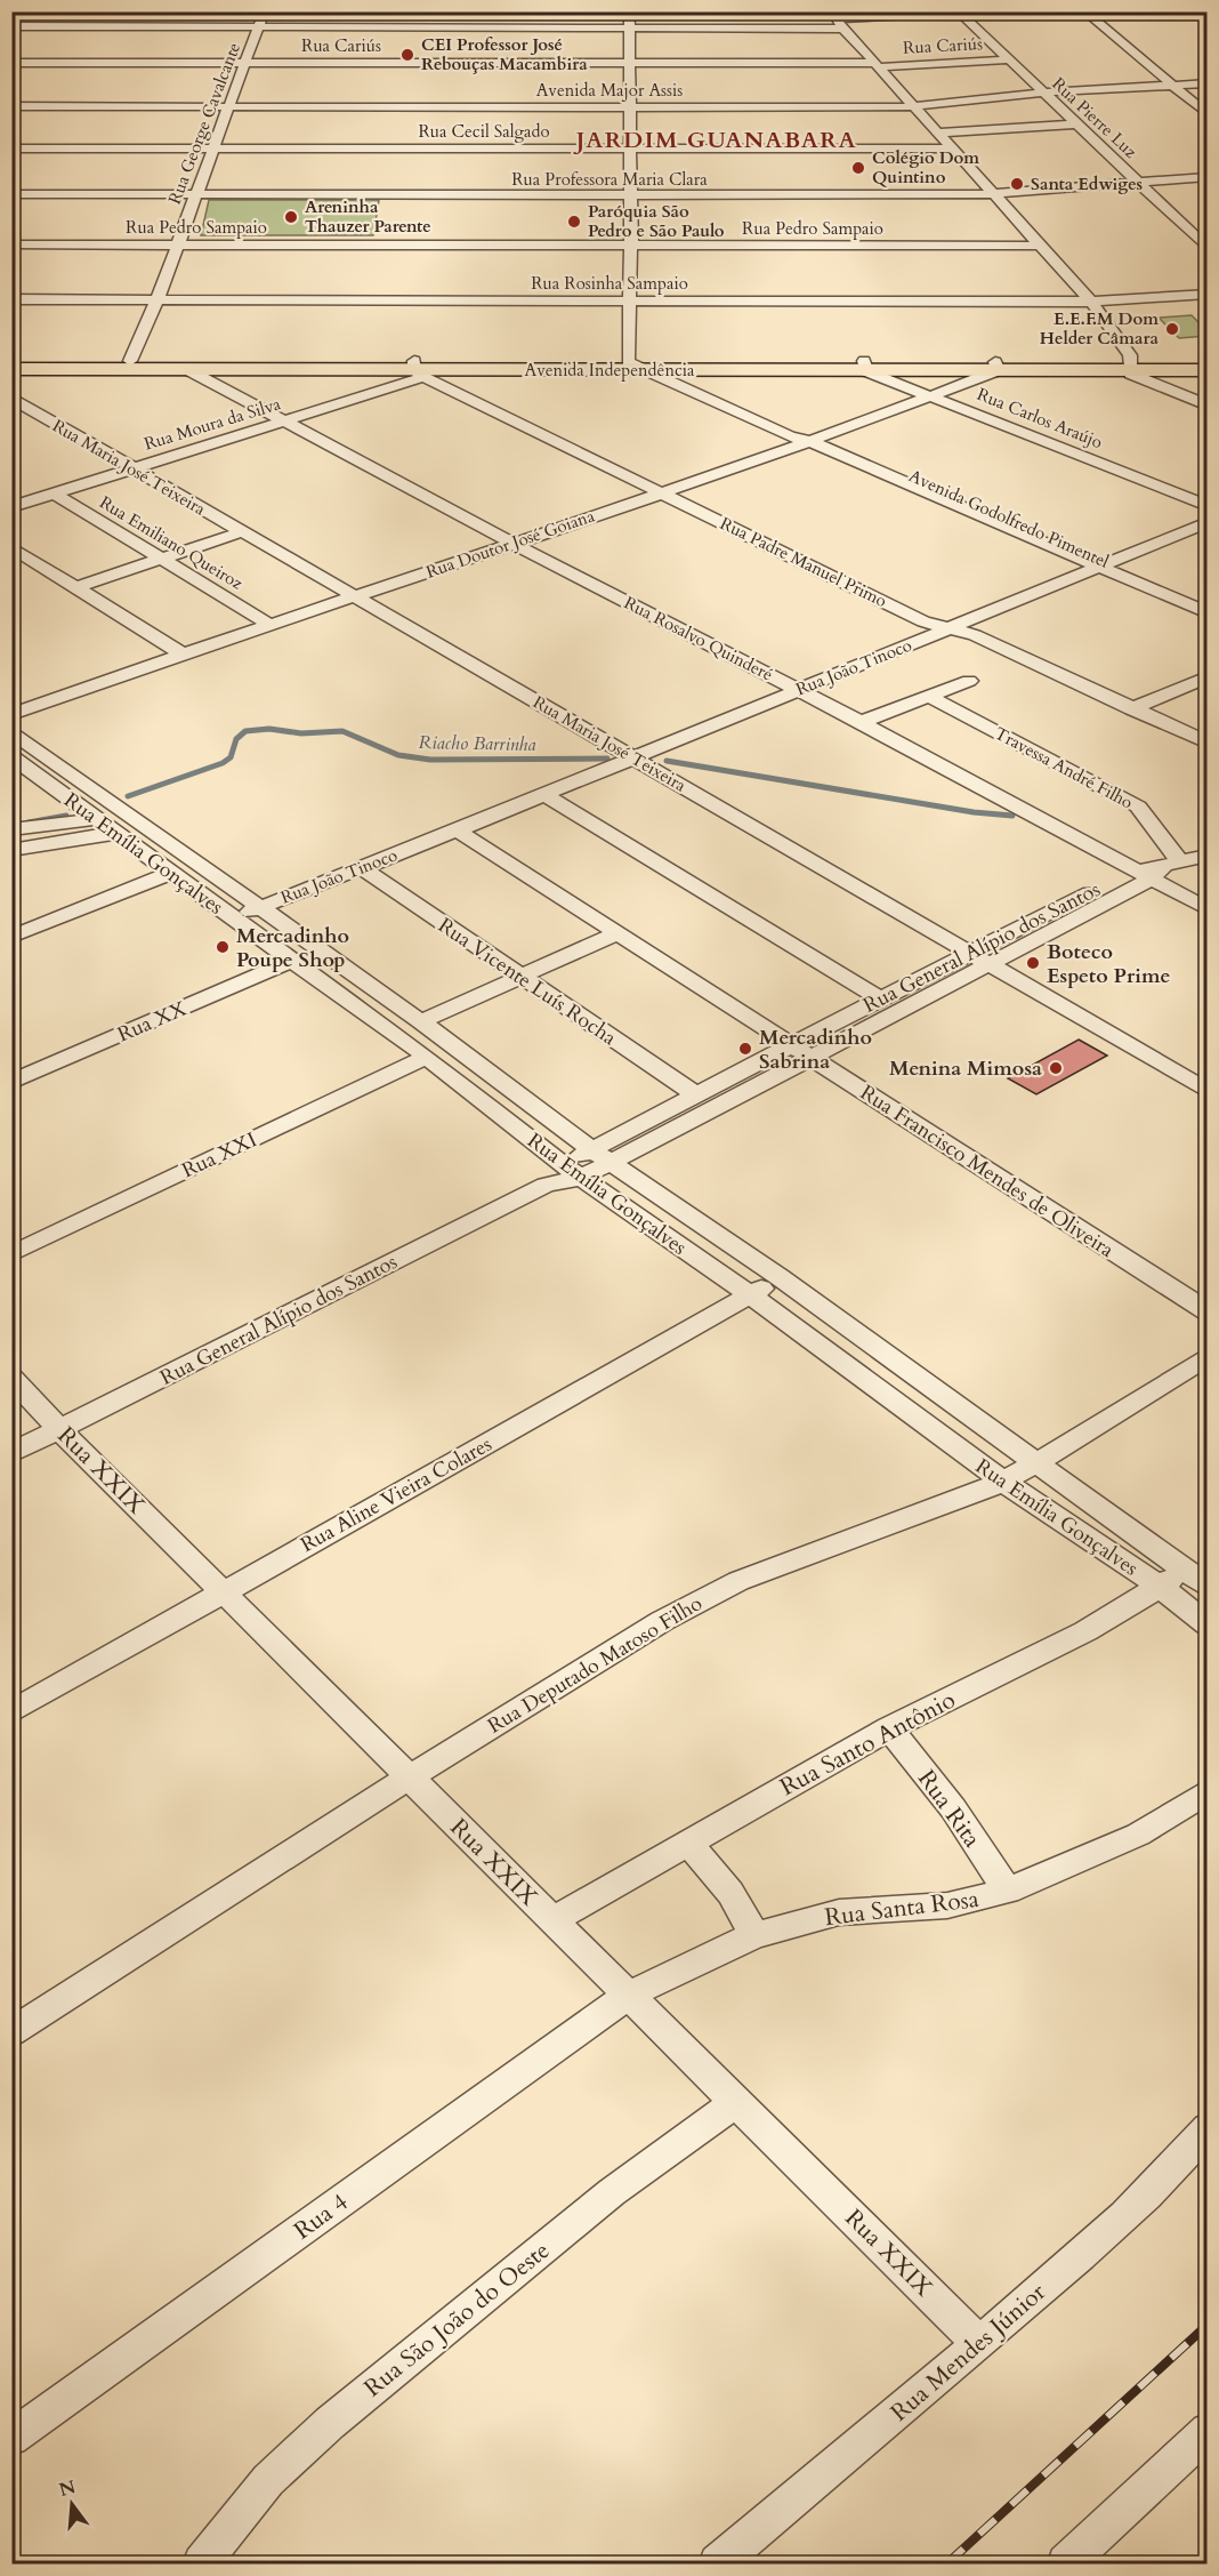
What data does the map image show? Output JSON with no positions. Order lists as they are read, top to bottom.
{
  "streets": {
    "main road": ["Avenida Independência"],
    "street": [
      "Rua Cariús",
      "Avenida Major Assis",
      "Rua Pierre Luz",
      "Rua George Cavalcante",
      "Rua Cecil Salgado",
      "Rua Professora Maria Clara",
      "Rua Pedro Sampaio",
      "Rua Rosinha Sampaio",
      "Rua Carlos Araújo",
      "Rua Moura da Silva",
      "Rua Maria José Teixeira",
      "Avenida Godolfredo Pimentel",
      "Rua Emiliano Queiroz",
      "Rua Doutor José Goiana",
      "Rua Padre Manuel Primo",
      "Rua Rosalvo Quinderé",
      "Rua João Tinoco",
      "Travessa André Filho",
      "Rua Emília Gonçalves",
      "Rua General Alípio dos Santos",
      "Rua Vicente Luís Rocha",
      "Rua XX",
      "Rua XXI",
      "Rua Francisco Mendes de Oliveira",
      "Rua XXIX",
      "Rua Aline Vieira Colares",
      "Rua Deputado Matoso Filho",
      "Rua Santo Antônio",
      "Rua Rita",
      "Rua Santa Rosa",
      "Rua 4",
      "Rua São João do Oeste",
      "Rua Mendes Júnior"
    ]
  },
  "crossings": [
    ["Rua Cariús", "Rua Pierre Luz"],
    ["Rua Cariús", "Rua George Cavalcante"],
    ["Avenida Major Assis", "Rua Pierre Luz"],
    ["Avenida Major Assis", "Rua George Cavalcante"],
    ["Rua Pierre Luz", "Rua Professora Maria Clara"],
    ["Rua George Cavalcante", "Rua Cecil Salgado"],
    ["Rua George Cavalcante", "Rua Professora Maria Clara"],
    ["Rua George Cavalcante", "Rua Pedro Sampaio"],
    ["Rua George Cavalcante", "Rua Rosinha Sampaio"],
    ["Rua George Cavalcante", "Avenida Independência"],
    ["Avenida Independência", "Rua Carlos Araújo"],
    ["Avenida Independência", "Rua Moura da Silva"],
    ["Avenida Independência", "Avenida Godolfredo Pimentel"],
    ["Avenida Independência", "Rua Doutor José Goiana"],
    ["Avenida Independência", "Rua Padre Manuel Primo"],
    ["Avenida Independência", "Rua Rosalvo Quinderé"],
    ["Rua Carlos Araújo", "Rua Doutor José Goiana"],
    ["Rua Moura da Silva", "Rua Maria José Teixeira"],
    ["Rua Moura da Silva", "Rua Emiliano Queiroz"],
    ["Rua Moura da Silva", "Rua Padre Manuel Primo"],
    ["Rua Moura da Silva", "Rua Rosalvo Quinderé"],
    ["Rua Maria José Teixeira", "Rua Doutor José Goiana"],
    ["Rua Maria José Teixeira", "Rua João Tinoco"],
    ["Rua Maria José Teixeira", "Rua General Alípio dos Santos"],
    ["Avenida Godolfredo Pimentel", "Rua Doutor José Goiana"],
    ["Avenida Godolfredo Pimentel", "Rua João Tinoco"],
    ["Rua Emiliano Queiroz", "Rua Doutor José Goiana"],
    ["Rua Doutor José Goiana", "Rua Padre Manuel Primo"],
    ["Rua Doutor José Goiana", "Rua Rosalvo Quinderé"],
    ["Rua Padre Manuel Primo", "Rua João Tinoco"],
    ["Rua Rosalvo Quinderé", "Rua João Tinoco"],
    ["Rua Rosalvo Quinderé", "Travessa André Filho"],
    ["Rua Rosalvo Quinderé", "Rua General Alípio dos Santos"],
    ["Rua João Tinoco", "Rua Emília Gonçalves"],
    ["Rua João Tinoco", "Rua Vicente Luís Rocha"],
    ["Rua João Tinoco", "Rua Francisco Mendes de Oliveira"],
    ["Travessa André Filho", "Rua General Alípio dos Santos"],
    ["Rua Emília Gonçalves", "Rua General Alípio dos Santos"],
    ["Rua Emília Gonçalves", "Rua XX"],
    ["Rua Emília Gonçalves", "Rua XXI"],
    ["Rua Emília Gonçalves", "Rua Aline Vieira Colares"],
    ["Rua Emília Gonçalves", "Rua Deputado Matoso Filho"],
    ["Rua Emília Gonçalves", "Rua Santo Antônio"],
    ["Rua General Alípio dos Santos", "Rua Vicente Luís Rocha"],
    ["Rua General Alípio dos Santos", "Rua Francisco Mendes de Oliveira"],
    ["Rua General Alípio dos Santos", "Rua XXIX"],
    ["Rua XXIX", "Rua Aline Vieira Colares"],
    ["Rua XXIX", "Rua Deputado Matoso Filho"],
    ["Rua XXIX", "Rua Santo Antônio"],
    ["Rua XXIX", "Rua Santa Rosa"],
    ["Rua XXIX", "Rua 4"],
    ["Rua XXIX", "Rua São João do Oeste"],
    ["Rua XXIX", "Rua Mendes Júnior"],
    ["Rua Santo Antônio", "Rua Rita"],
    ["Rua Rita", "Rua Santa Rosa"],
    ["Rua Santa Rosa", "Rua 4"]
  ],
  "districts": ["JARDIM GUANABARA"],
  "water": ["Riacho Barrinha"],
  "places": [
    "CEI Professor José Rebouças Macambira",
    "Colégio Dom Quintino",
    "Santa Edwiges",
    "Areninha Thauzer Parente",
    "Paróquia São Pedro e São Paulo",
    "E.E.F.M Dom Helder Câmara",
    "Mercadinho Poupe Shop",
    "Boteco Espeto Prime",
    "Mercadinho Sabrina",
    "Menina Mimosa"
  ],
  "north": "top"
}
